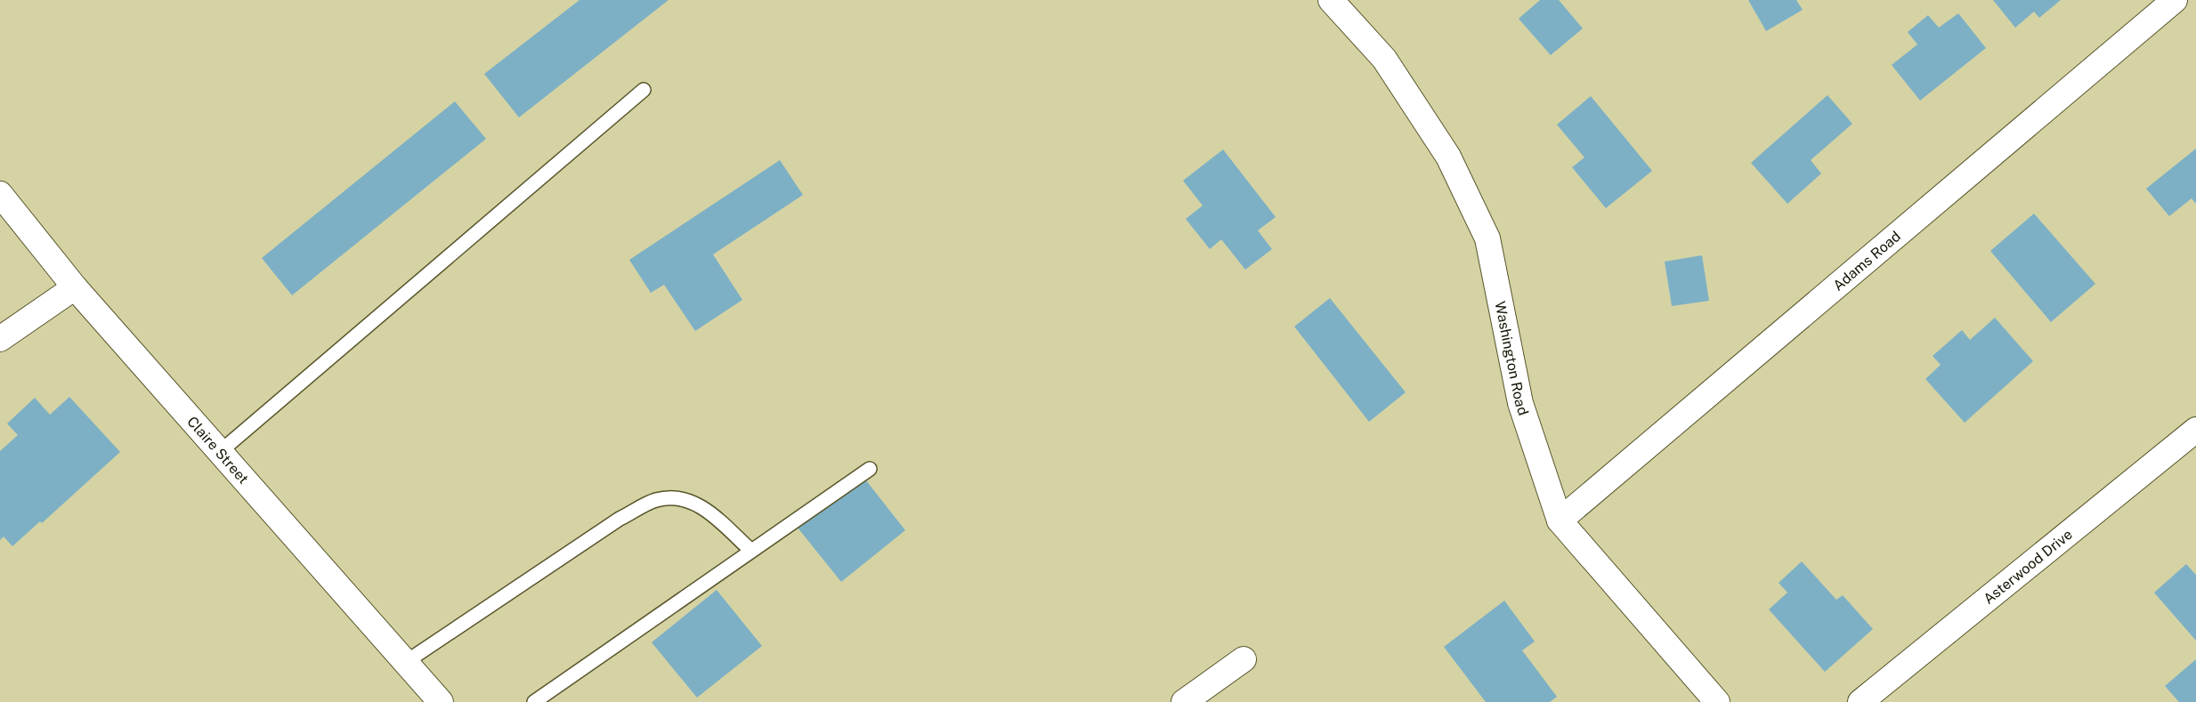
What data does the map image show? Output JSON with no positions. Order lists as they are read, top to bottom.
{
  "streets": {
    "street": [
      "Adams Road",
      "Washington Road",
      "Claire Street",
      "Asterwood Drive"
    ]
  },
  "crossings": [
    ["Adams Road", "Washington Road"]
  ]
}
